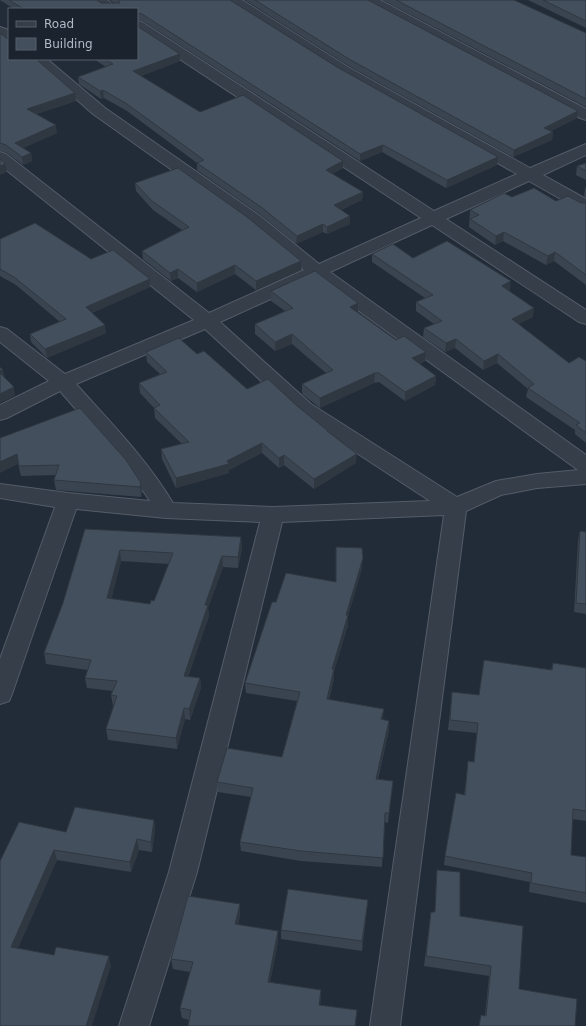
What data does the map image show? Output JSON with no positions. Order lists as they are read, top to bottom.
{
  "legend": ["Road", "Building"]
}
